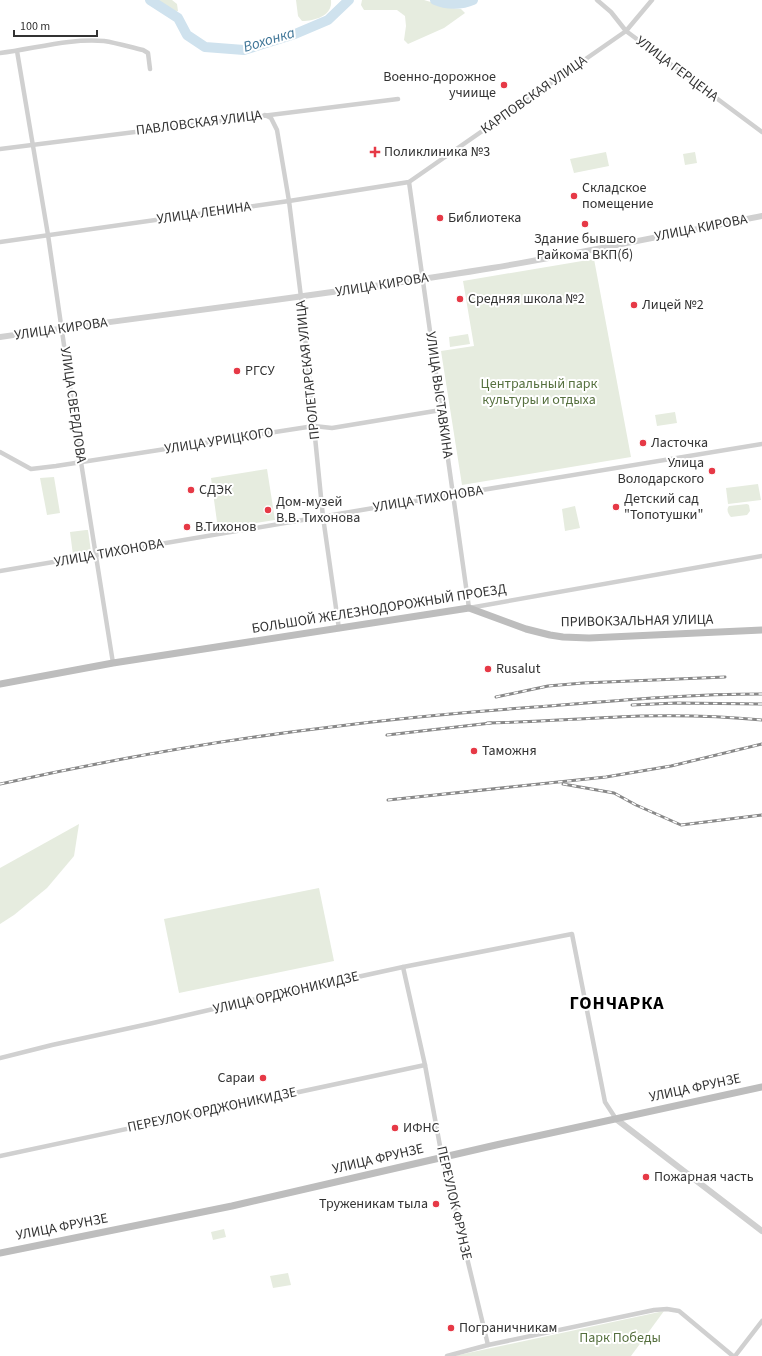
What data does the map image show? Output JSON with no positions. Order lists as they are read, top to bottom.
{
  "streets": {
    "main road": ["БОЛЬШОЙ ЖЕЛЕЗНОДОРОЖНЫЙ ПРОЕЗД", "ПРИВОКЗАЛЬНАЯ УЛИЦА", "УЛИЦА ФРУНЗЕ"],
    "street": [
      "УЛИЦА ГЕРЦЕНА",
      "КАРПОВСКАЯ УЛИЦА",
      "ПАВЛОВСКАЯ УЛИЦА",
      "УЛИЦА ЛЕНИНА",
      "УЛИЦА КИРОВА",
      "ПРОЛЕТАРСКАЯ УЛИЦА",
      "УЛИЦА ВЫСТАВКИНА",
      "УЛИЦА СВЕРДЛОВА",
      "УЛИЦА УРИЦКОГО",
      "УЛИЦА ТИХОНОВА",
      "УЛИЦА ОРДЖОНИКИДЗЕ",
      "ПЕРЕУЛОК ОРДЖОНИКИДЗЕ",
      "ПЕРЕУЛОК ФРУНЗЕ"
    ]
  },
  "crossings": [
    ["УЛИЦА ГЕРЦЕНА", "КАРПОВСКАЯ УЛИЦА"],
    ["КАРПОВСКАЯ УЛИЦА", "УЛИЦА ЛЕНИНА"],
    ["КАРПОВСКАЯ УЛИЦА", "УЛИЦА ВЫСТАВКИНА"],
    ["ПАВЛОВСКАЯ УЛИЦА", "ПРОЛЕТАРСКАЯ УЛИЦА"],
    ["ПАВЛОВСКАЯ УЛИЦА", "УЛИЦА СВЕРДЛОВА"],
    ["УЛИЦА ЛЕНИНА", "ПРОЛЕТАРСКАЯ УЛИЦА"],
    ["УЛИЦА ЛЕНИНА", "УЛИЦА ВЫСТАВКИНА"],
    ["УЛИЦА ЛЕНИНА", "УЛИЦА СВЕРДЛОВА"],
    ["УЛИЦА КИРОВА", "ПРОЛЕТАРСКАЯ УЛИЦА"],
    ["УЛИЦА КИРОВА", "УЛИЦА ВЫСТАВКИНА"],
    ["УЛИЦА КИРОВА", "УЛИЦА СВЕРДЛОВА"],
    ["ПРОЛЕТАРСКАЯ УЛИЦА", "УЛИЦА УРИЦКОГО"],
    ["ПРОЛЕТАРСКАЯ УЛИЦА", "УЛИЦА ТИХОНОВА"],
    ["ПРОЛЕТАРСКАЯ УЛИЦА", "БОЛЬШОЙ ЖЕЛЕЗНОДОРОЖНЫЙ ПРОЕЗД"],
    ["УЛИЦА ВЫСТАВКИНА", "УЛИЦА УРИЦКОГО"],
    ["УЛИЦА ВЫСТАВКИНА", "УЛИЦА ТИХОНОВА"],
    ["УЛИЦА ВЫСТАВКИНА", "БОЛЬШОЙ ЖЕЛЕЗНОДОРОЖНЫЙ ПРОЕЗД"],
    ["УЛИЦА ВЫСТАВКИНА", "ПРИВОКЗАЛЬНАЯ УЛИЦА"],
    ["УЛИЦА СВЕРДЛОВА", "УЛИЦА УРИЦКОГО"],
    ["УЛИЦА СВЕРДЛОВА", "УЛИЦА ТИХОНОВА"],
    ["УЛИЦА СВЕРДЛОВА", "БОЛЬШОЙ ЖЕЛЕЗНОДОРОЖНЫЙ ПРОЕЗД"],
    ["БОЛЬШОЙ ЖЕЛЕЗНОДОРОЖНЫЙ ПРОЕЗД", "ПРИВОКЗАЛЬНАЯ УЛИЦА"],
    ["УЛИЦА ОРДЖОНИКИДЗЕ", "УЛИЦА ФРУНЗЕ"],
    ["УЛИЦА ОРДЖОНИКИДЗЕ", "ПЕРЕУЛОК ФРУНЗЕ"],
    ["УЛИЦА ФРУНЗЕ", "ПЕРЕУЛОК ФРУНЗЕ"],
    ["ПЕРЕУЛОК ОРДЖОНИКИДЗЕ", "ПЕРЕУЛОК ФРУНЗЕ"]
  ],
  "districts": ["ГОНЧАРКА"],
  "water": ["Вохонка"],
  "parks": ["Центральный парк культуры и отдыха", "Парк Победы"],
  "places": {
    "other": [
      "Военно-дорожное учиище",
      "Складское помещение",
      "Библиотека",
      "Здание бывшего Райкома ВКП(б)",
      "Средняя школа №2",
      "Лицей №2",
      "РГСУ",
      "Ласточка",
      "Улица Володарского",
      "СДЭК",
      "Детский сад \"Топотушки\"",
      "Дом-музей В.В. Тихонова",
      "В.Тихонов",
      "Rusalut",
      "Таможня",
      "Сараи",
      "ИФНС",
      "Пожарная часть",
      "Труженикам тыла",
      "Пограничникам"
    ],
    "health": ["Поликлиника №3"]
  },
  "scale_bar": "100 m"
}
